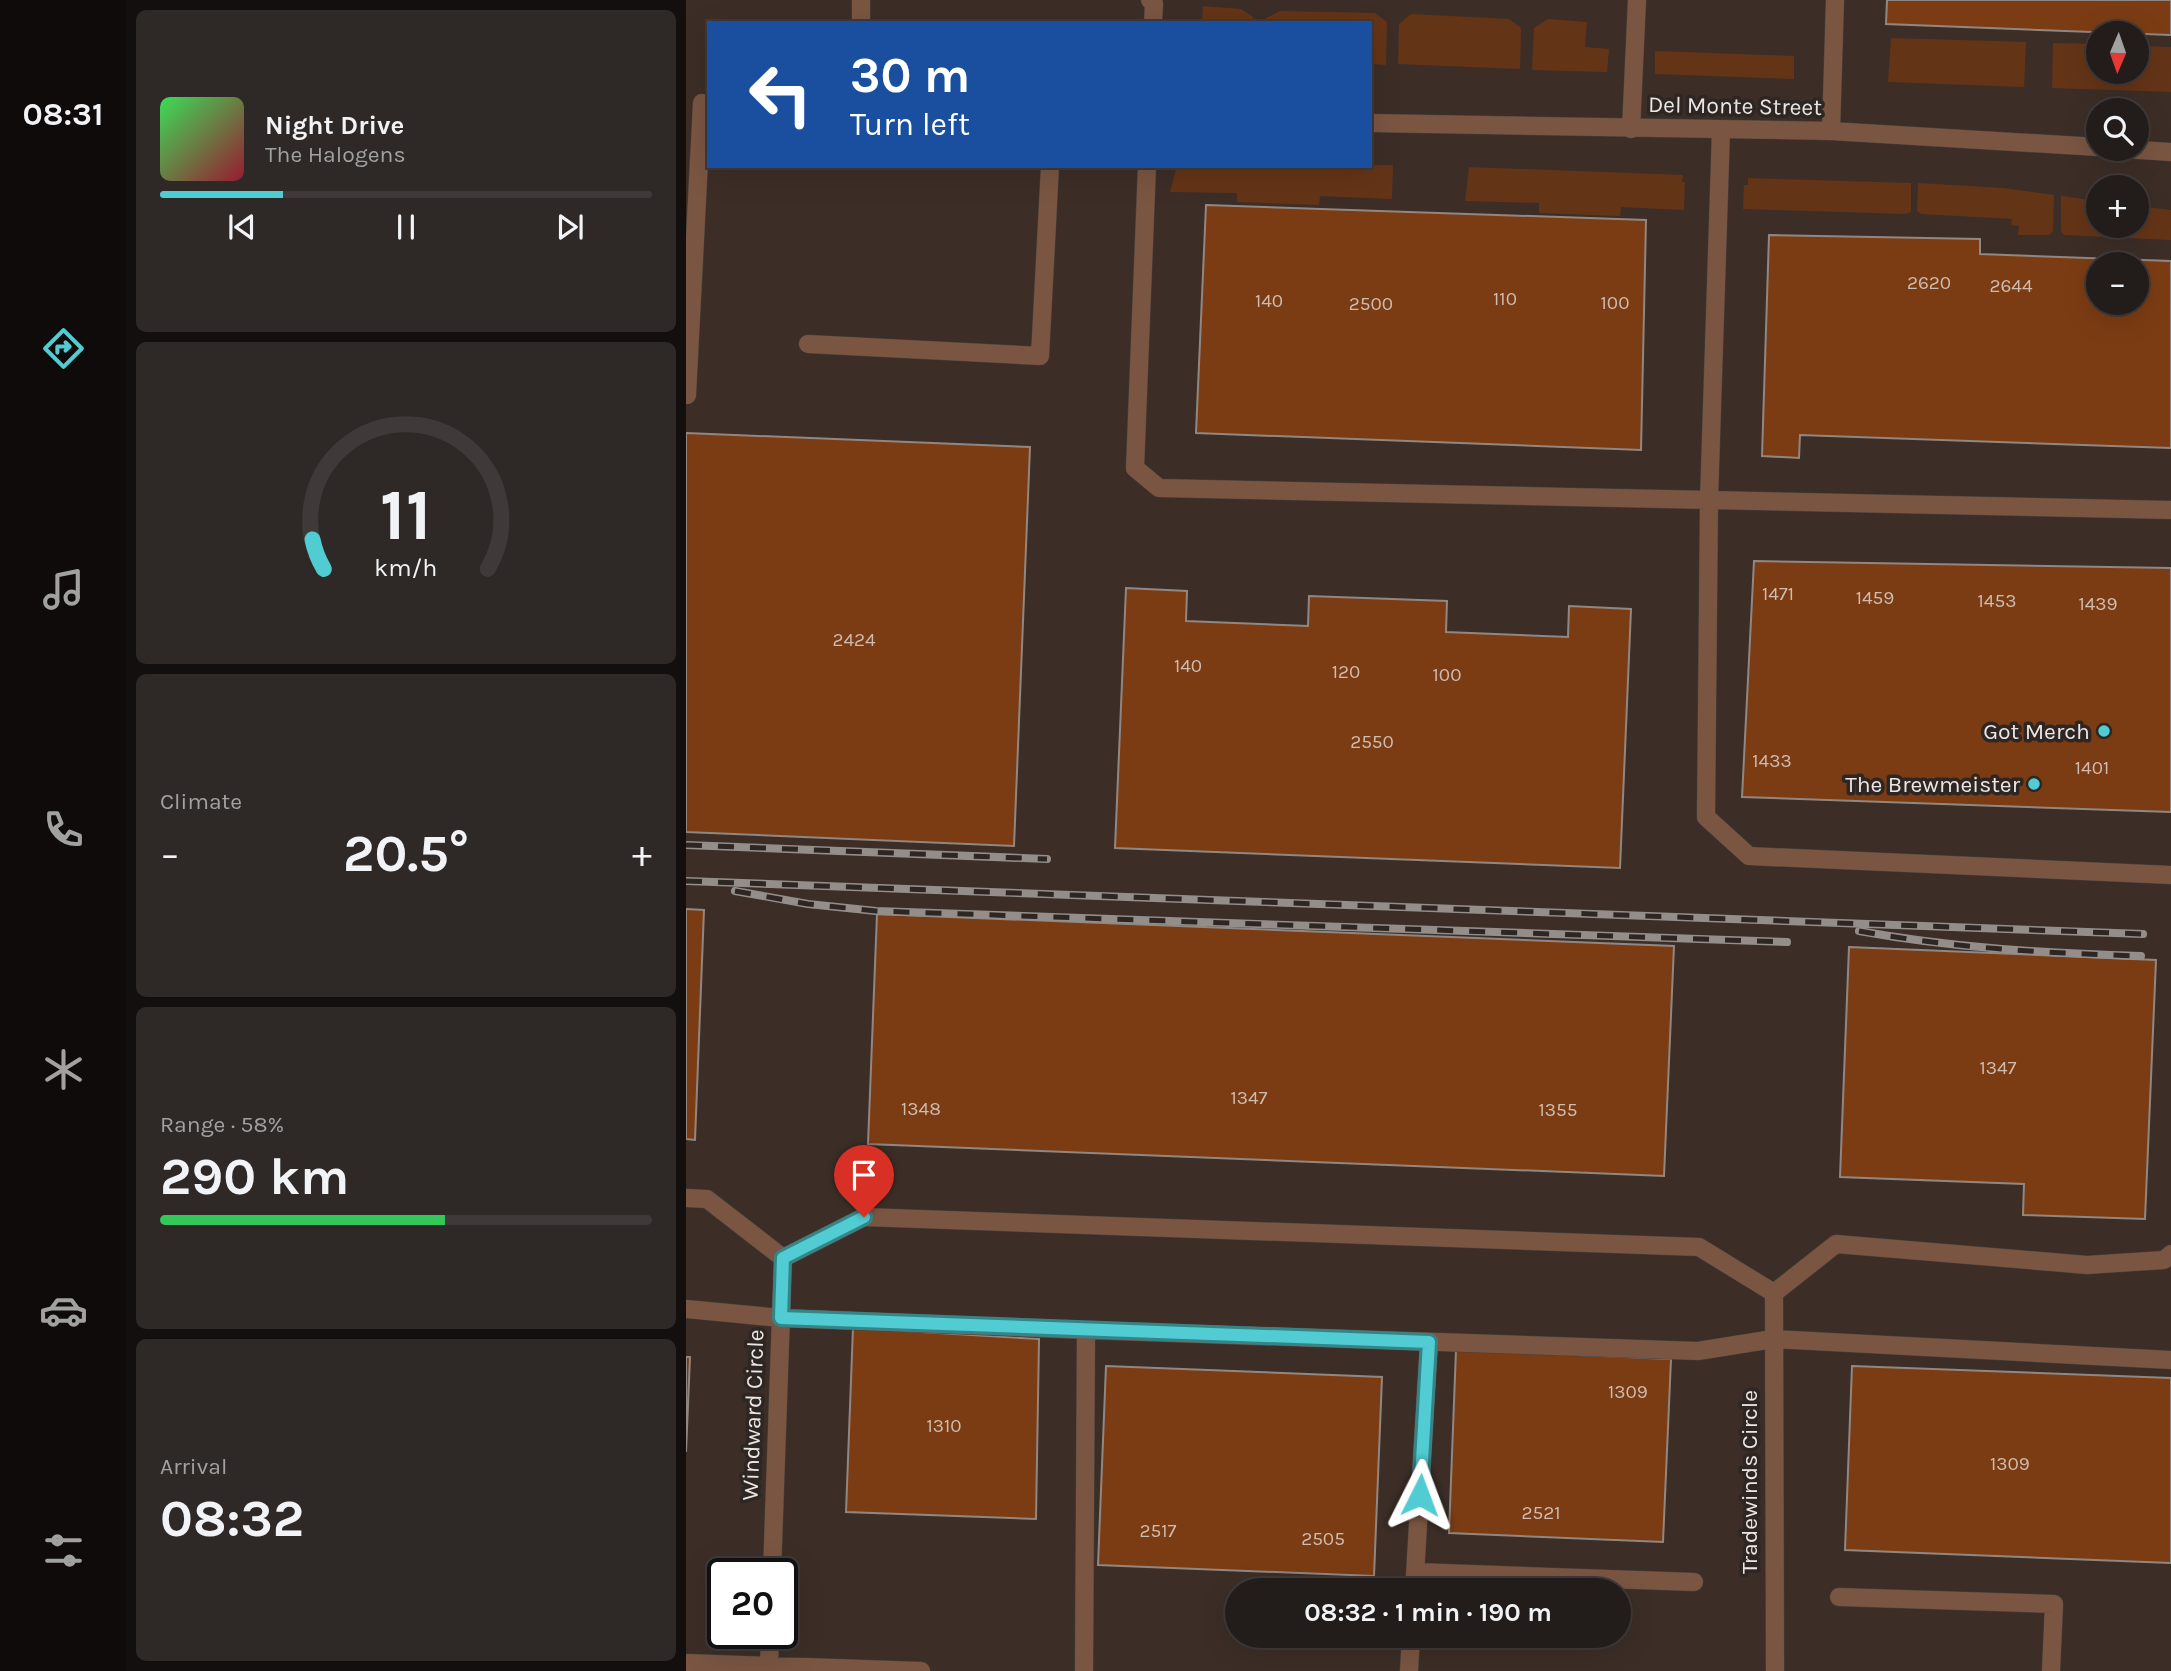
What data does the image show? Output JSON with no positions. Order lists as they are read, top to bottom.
{
  "streets": {
    "street": ["Del Monte Street", "Windward Circle", "Tradewinds Circle"]
  },
  "places": ["Got Merch", "The Brewmeister"],
  "house_numbers": [
    "2620",
    "2644",
    "110",
    "140",
    "100",
    "2500",
    "1471",
    "1459",
    "1453",
    "1439",
    "2424",
    "140",
    "120",
    "100",
    "2550",
    "1433",
    "1401",
    "1347",
    "1347",
    "1348",
    "1355",
    "1309",
    "1310",
    "1309",
    "2521",
    "2517",
    "2505"
  ],
  "north": "bottom",
  "page": {
    "tabs": "08:31",
    "map_buttons": ["+", "−"],
    "turn": ["30 m", "Turn left"],
    "song": ["Night Drive", "The Halogens"],
    "tile": [
      "Climate",
      ["Range · 58%", "290 km"],
      ["Arrival", "08:32"]
    ],
    "heat": ["−", "20.5°", "+"],
    "limit": "20",
    "trip": "08:32 · 1 min · 190 m",
    "gauge": ["11", "km/h"]
  }
}
